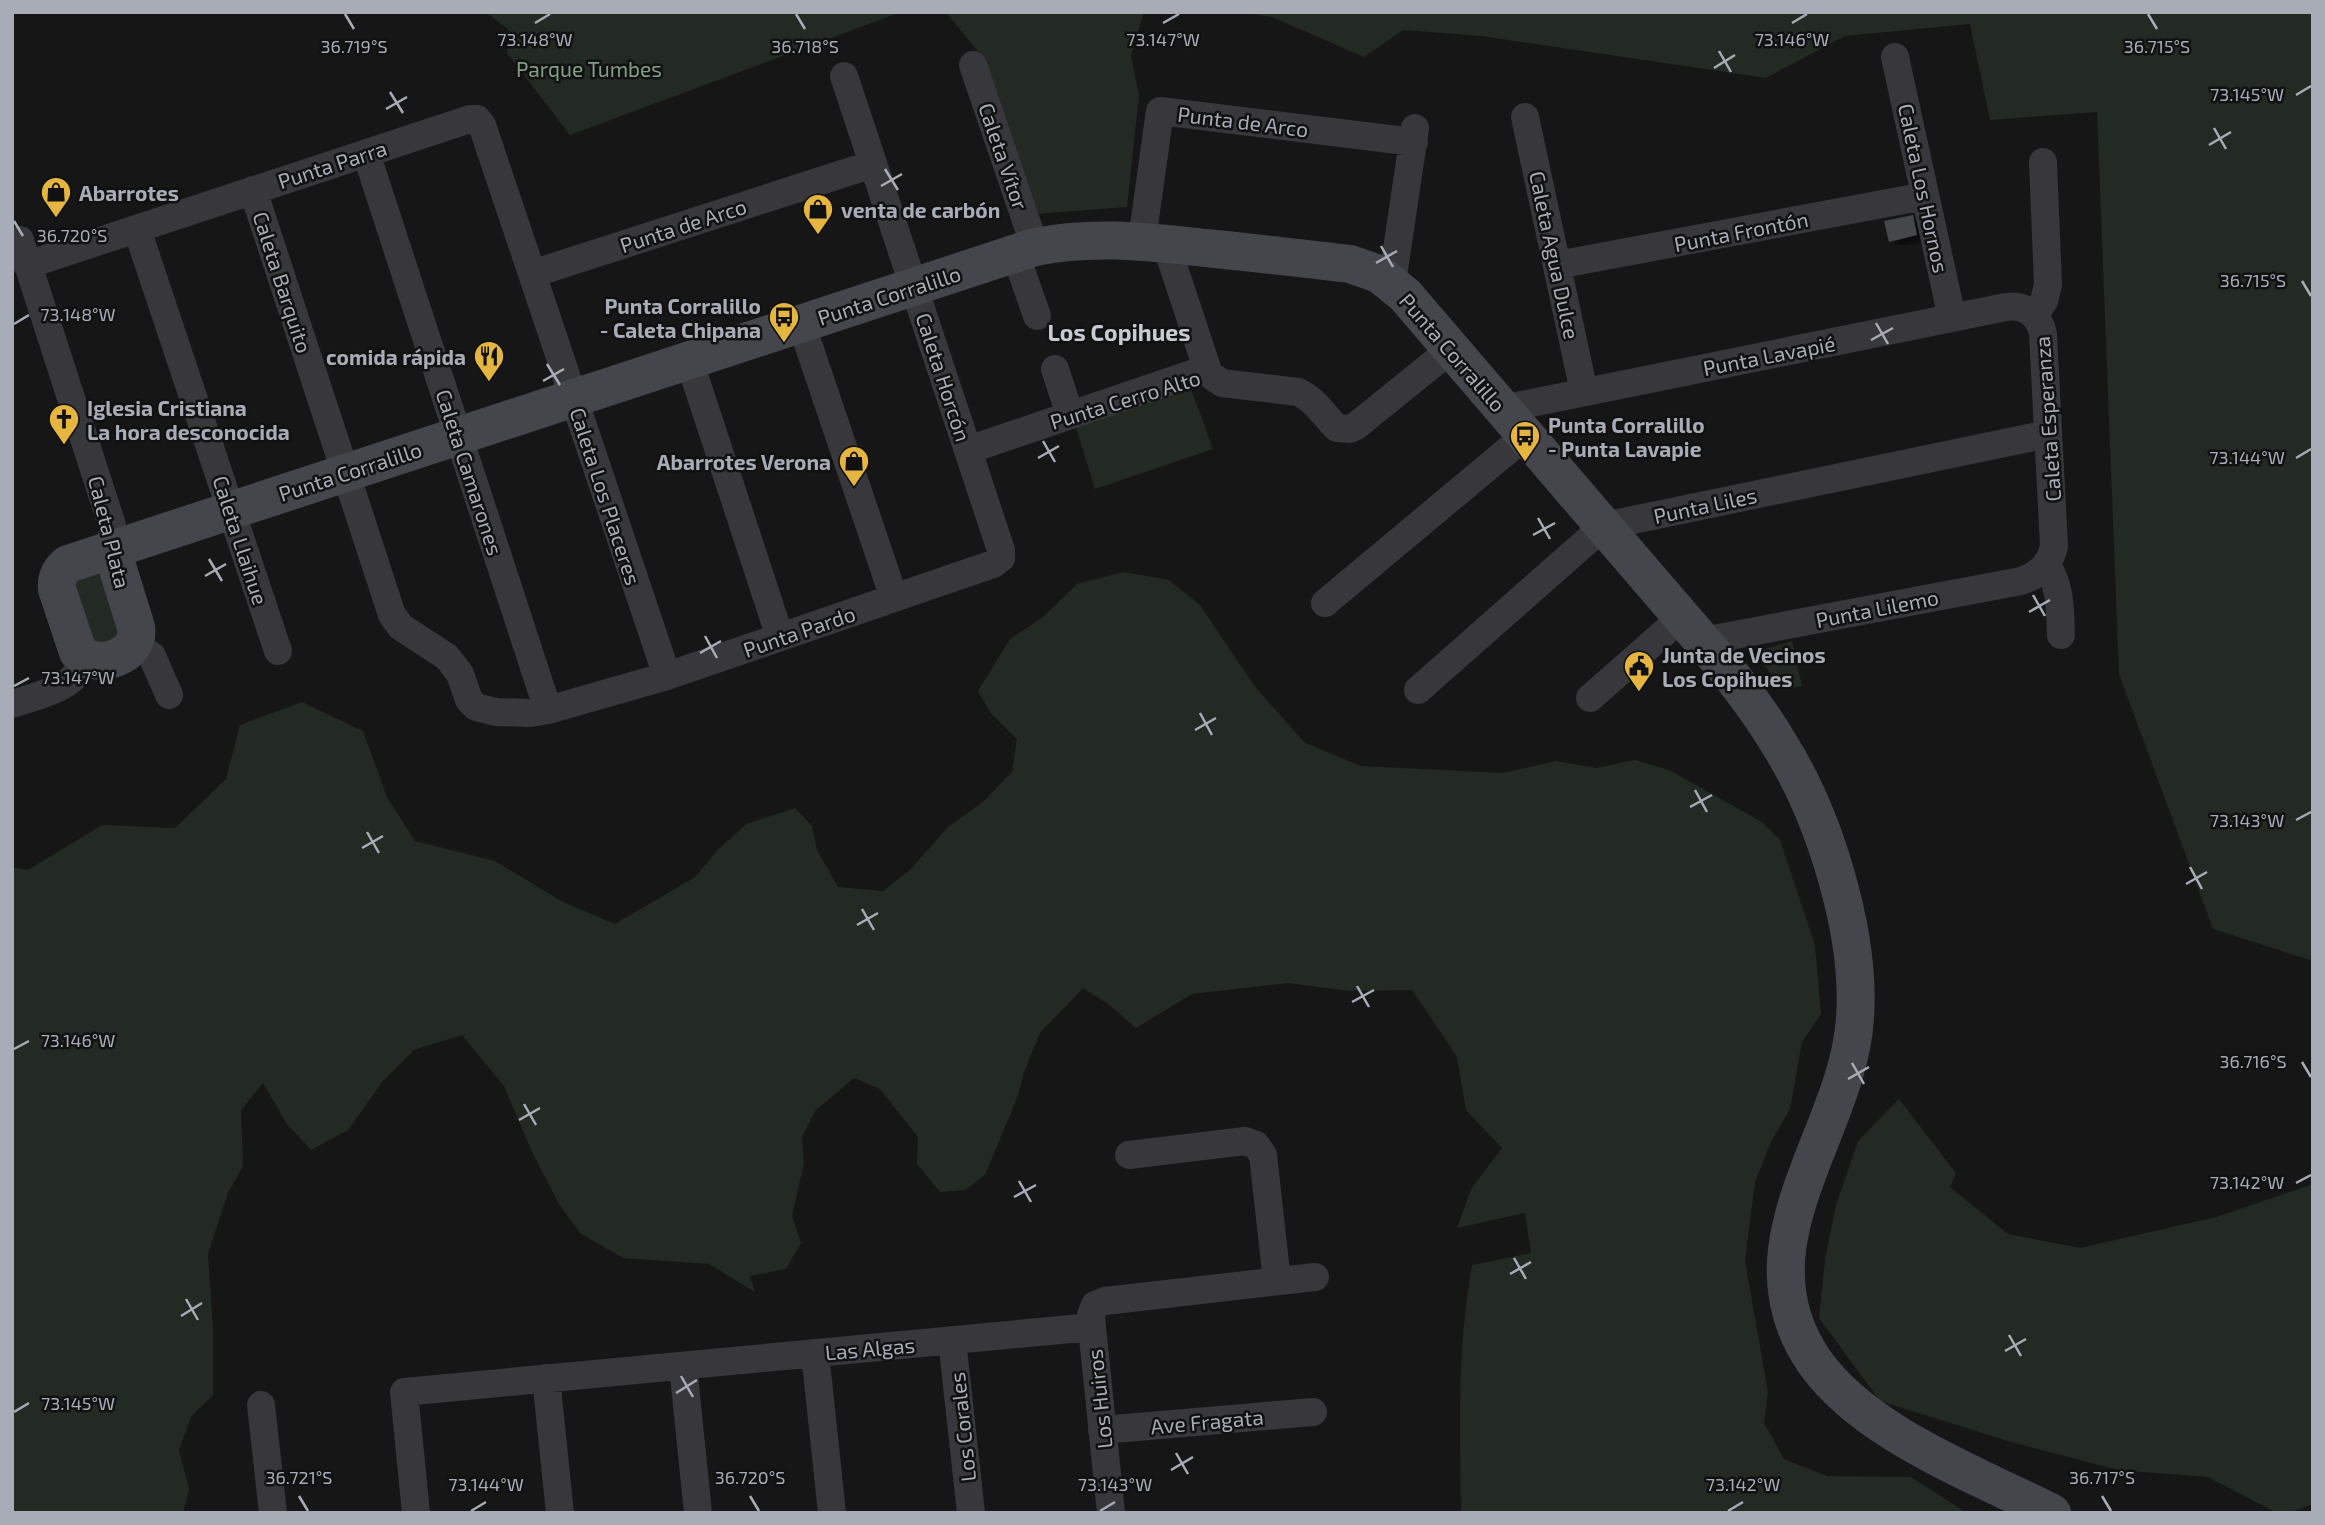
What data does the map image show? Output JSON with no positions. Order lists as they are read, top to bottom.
{
  "streets": {
    "street": [
      "Punta de Arco",
      "Caleta Vítor",
      "Punta Parra",
      "Caleta Los Hornos",
      "Punta Frontón",
      "Caleta Agua Dulce",
      "Caleta Barquito",
      "Punta Corralillo",
      "Punta Lavapié",
      "Caleta Horcón",
      "Punta Cerro Alto",
      "Caleta Esperanza",
      "Caleta Camarones",
      "Caleta Los Placeres",
      "Punta Liles",
      "Caleta Plata",
      "Caleta Llaihue",
      "Punta Lilemo",
      "Punta Pardo",
      "Las Algas",
      "Los Huiros",
      "Ave Fragata",
      "Los Corales"
    ]
  },
  "crossings": [
    ["Punta de Arco", "Punta Corralillo"],
    ["Punta de Arco", "Caleta Horcón"],
    ["Punta de Arco", "Caleta Los Placeres"],
    ["Caleta Vítor", "Punta Corralillo"],
    ["Punta Parra", "Caleta Barquito"],
    ["Punta Parra", "Caleta Camarones"],
    ["Punta Parra", "Caleta Los Placeres"],
    ["Punta Parra", "Caleta Plata"],
    ["Punta Parra", "Caleta Llaihue"],
    ["Caleta Los Hornos", "Punta Frontón"],
    ["Caleta Los Hornos", "Punta Lavapié"],
    ["Punta Frontón", "Caleta Agua Dulce"],
    ["Caleta Agua Dulce", "Punta Lavapié"],
    ["Caleta Barquito", "Punta Corralillo"],
    ["Caleta Barquito", "Punta Pardo"],
    ["Punta Corralillo", "Punta Lavapié"],
    ["Punta Corralillo", "Caleta Horcón"],
    ["Punta Corralillo", "Punta Cerro Alto"],
    ["Punta Corralillo", "Caleta Camarones"],
    ["Punta Corralillo", "Caleta Los Placeres"],
    ["Punta Corralillo", "Punta Liles"],
    ["Punta Corralillo", "Caleta Plata"],
    ["Punta Corralillo", "Caleta Llaihue"],
    ["Punta Corralillo", "Punta Lilemo"],
    ["Punta Lavapié", "Caleta Esperanza"],
    ["Caleta Horcón", "Punta Cerro Alto"],
    ["Caleta Horcón", "Punta Pardo"],
    ["Caleta Esperanza", "Punta Liles"],
    ["Caleta Esperanza", "Punta Lilemo"],
    ["Caleta Camarones", "Punta Pardo"],
    ["Caleta Los Placeres", "Punta Pardo"],
    ["Las Algas", "Los Huiros"],
    ["Las Algas", "Los Corales"],
    ["Los Huiros", "Ave Fragata"]
  ],
  "districts": ["Los Copihues"],
  "parks": ["Parque Tumbes"],
  "places": {
    "shop": ["Abarrotes", "venta de carbón", "Abarrotes Verona"],
    "bus stop": ["Punta Corralillo - Caleta Chipana", "Punta Corralillo - Punta Lavapie"],
    "restaurant": ["comida rápida"],
    "church": ["Iglesia Cristiana La hora desconocida"],
    "public building": ["Junta de Vecinos Los Copihues"]
  },
  "coordinates": [
    "73.148°W",
    "73.147°W",
    "73.146°W",
    "36.719°S",
    "36.718°S",
    "36.715°S",
    "73.145°W",
    "36.720°S",
    "73.144°W",
    "73.143°W",
    "36.716°S",
    "73.142°W",
    "36.721°S",
    "36.717°S"
  ]
}
